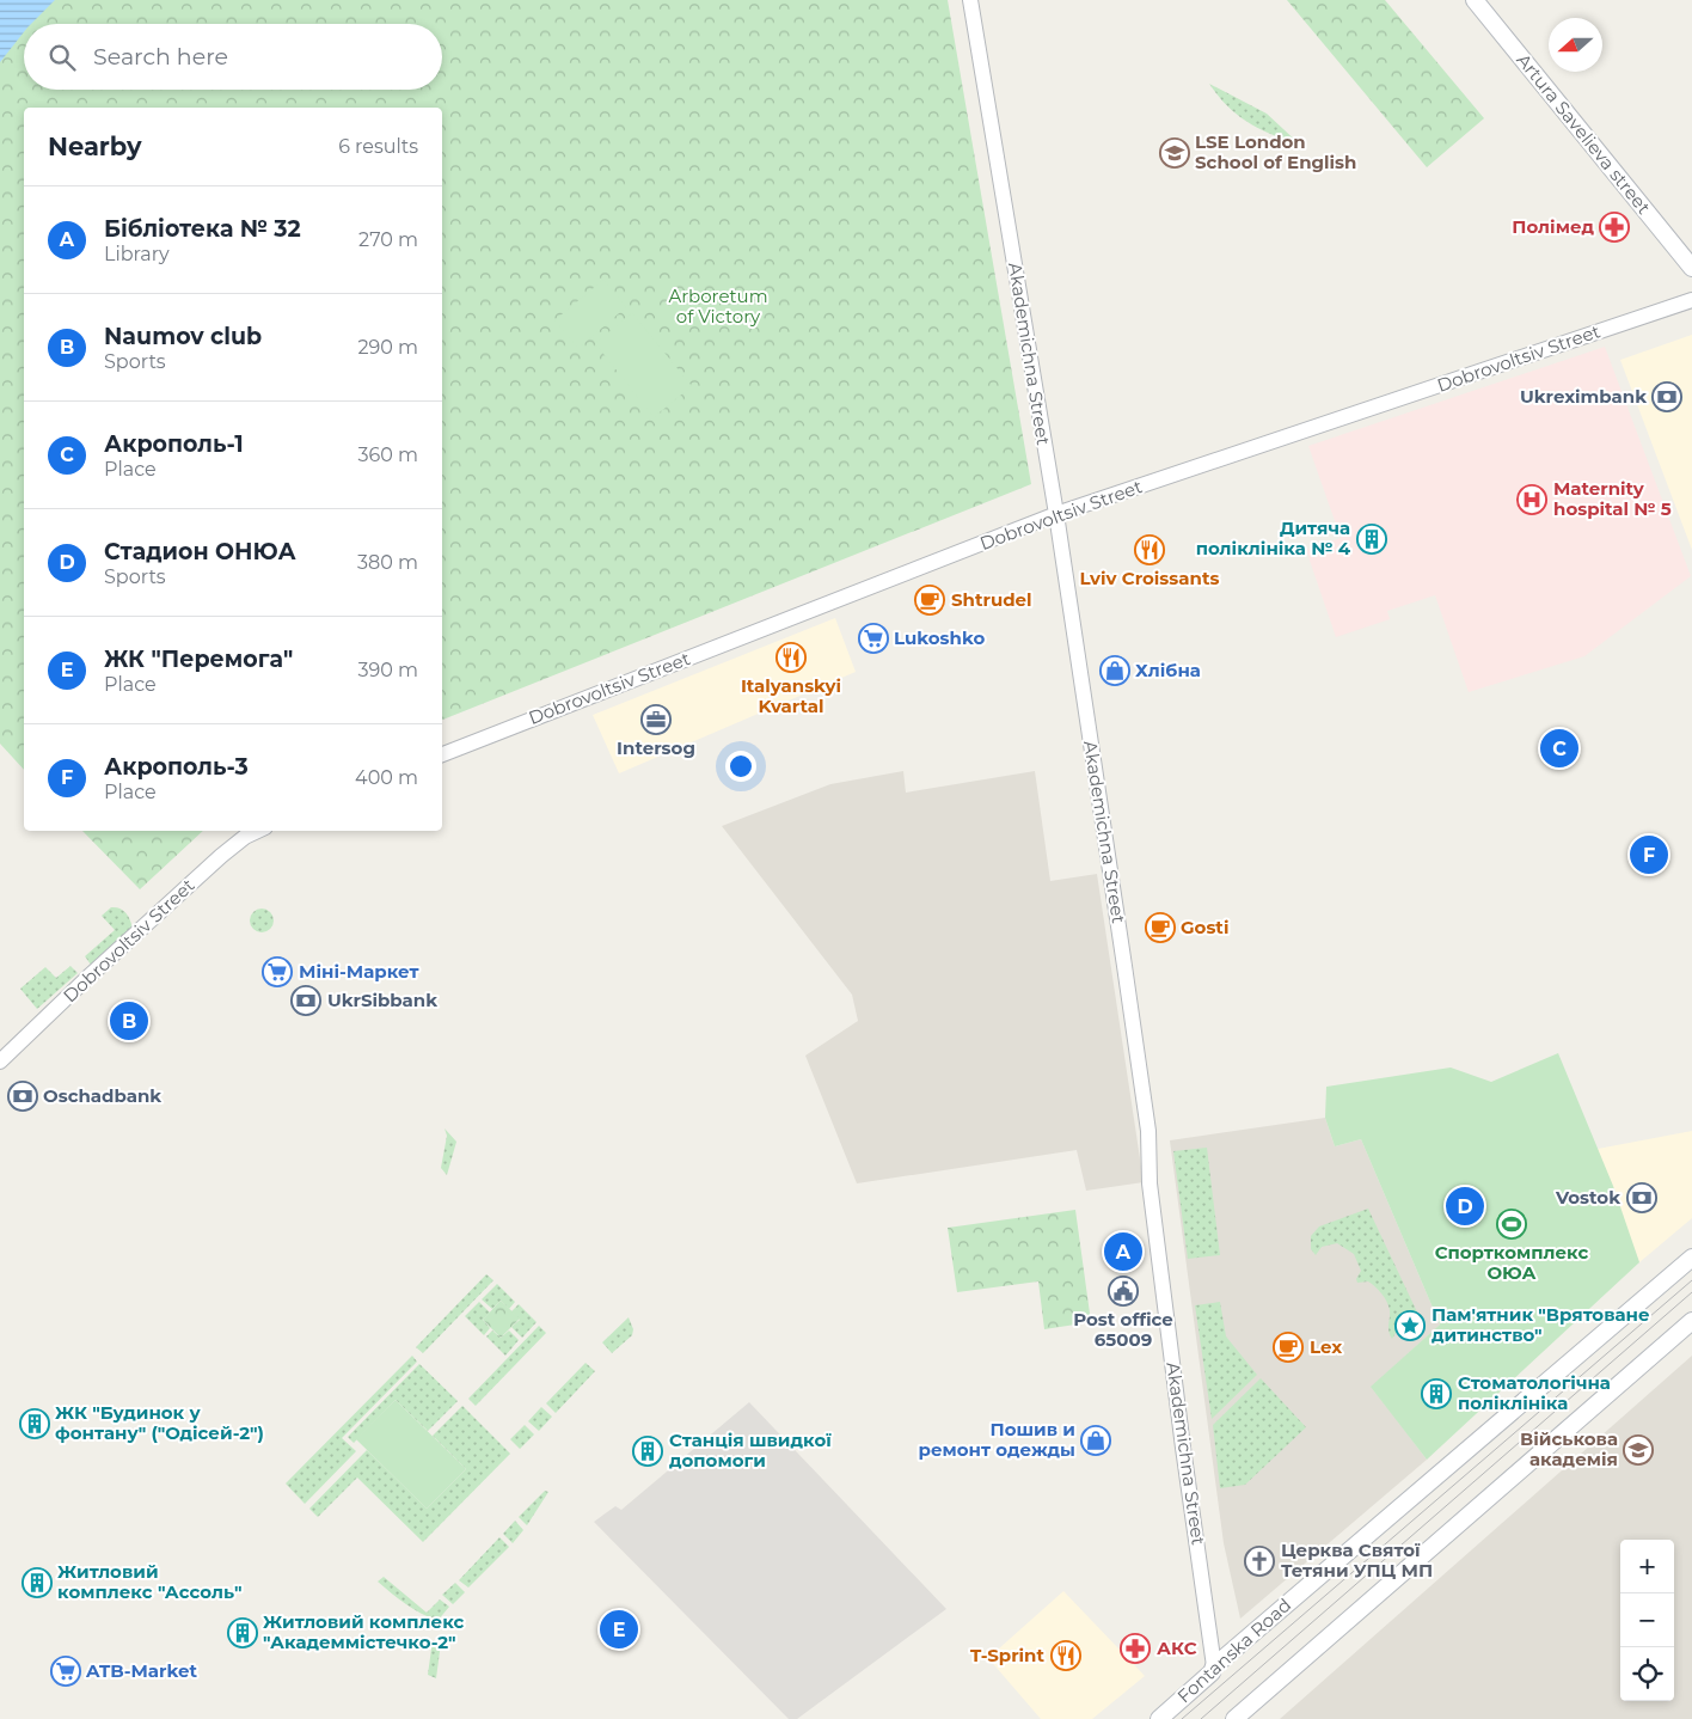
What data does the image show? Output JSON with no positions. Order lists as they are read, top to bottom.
{
  "streets": {
    "main road": ["Artura Savelieva street", "Fontanska Road"],
    "street": ["Akademichna Street", "Dobrovoltsiv Street"]
  },
  "crossings": [
    ["Akademichna Street", "Dobrovoltsiv Street"],
    ["Akademichna Street", "Fontanska Road"]
  ],
  "parks": ["Arboretum of Victory"],
  "places": {
    "school or university": ["LSE London School of English", "Військова академія"],
    "pharmacy": ["Полімед", "АКС"],
    "bank": [
      "Ukreximbank",
      "UkrSibbank",
      "Oschadbank",
      "Vostok"
    ],
    "hospital": ["Maternity hospital № 5"],
    "building": [
      "Дитяча поліклініка № 4",
      "Стоматологічна поліклініка",
      "ЖК \"Будинок у фонтану\" (\"Одісей-2\")",
      "Станція швидкої допомоги",
      "Житловий комплекс \"Ассоль\"",
      "Житловий комплекс \"Академмістечко-2\""
    ],
    "restaurant": ["Lviv Croissants", "Italyanskyi Kvartal", "T-Sprint"],
    "cafe": ["Shtrudel", "Gosti", "Lex"],
    "supermarket": ["Lukoshko", "Міні-Маркет", "ATB-Market"],
    "shop": ["Хлібна", "Пошив и ремонт одежды"],
    "office": ["Intersog"],
    "sports": ["Спорткомплекс ОЮА"],
    "public building": ["Post office 65009"],
    "place": ["Пам'ятник \"Врятоване дитинство\""],
    "church": ["Церква Святої Тетяни УПЦ МП"]
  },
  "north": "left",
  "page": {
    "search": "Search here",
    "heading": ["Nearby", "6 results"],
    "list": [
      {
        "mark": "A",
        "name": "Бібліотека № 32",
        "note": "Library",
        "value": "270 m"
      },
      {
        "mark": "B",
        "name": "Naumov club",
        "note": "Sports",
        "value": "290 m"
      },
      {
        "mark": "C",
        "name": "Акрополь-1",
        "note": "Place",
        "value": "360 m"
      },
      {
        "mark": "D",
        "name": "Стадион ОНЮА",
        "note": "Sports",
        "value": "380 m"
      },
      {
        "mark": "E",
        "name": "ЖК \"Перемога\"",
        "note": "Place",
        "value": "390 m"
      },
      {
        "mark": "F",
        "name": "Акрополь-3",
        "note": "Place",
        "value": "400 m"
      }
    ],
    "pins": [
      "C",
      "F",
      "B",
      "D",
      "A",
      "E"
    ],
    "map_buttons": ["+", "−"]
  }
}
